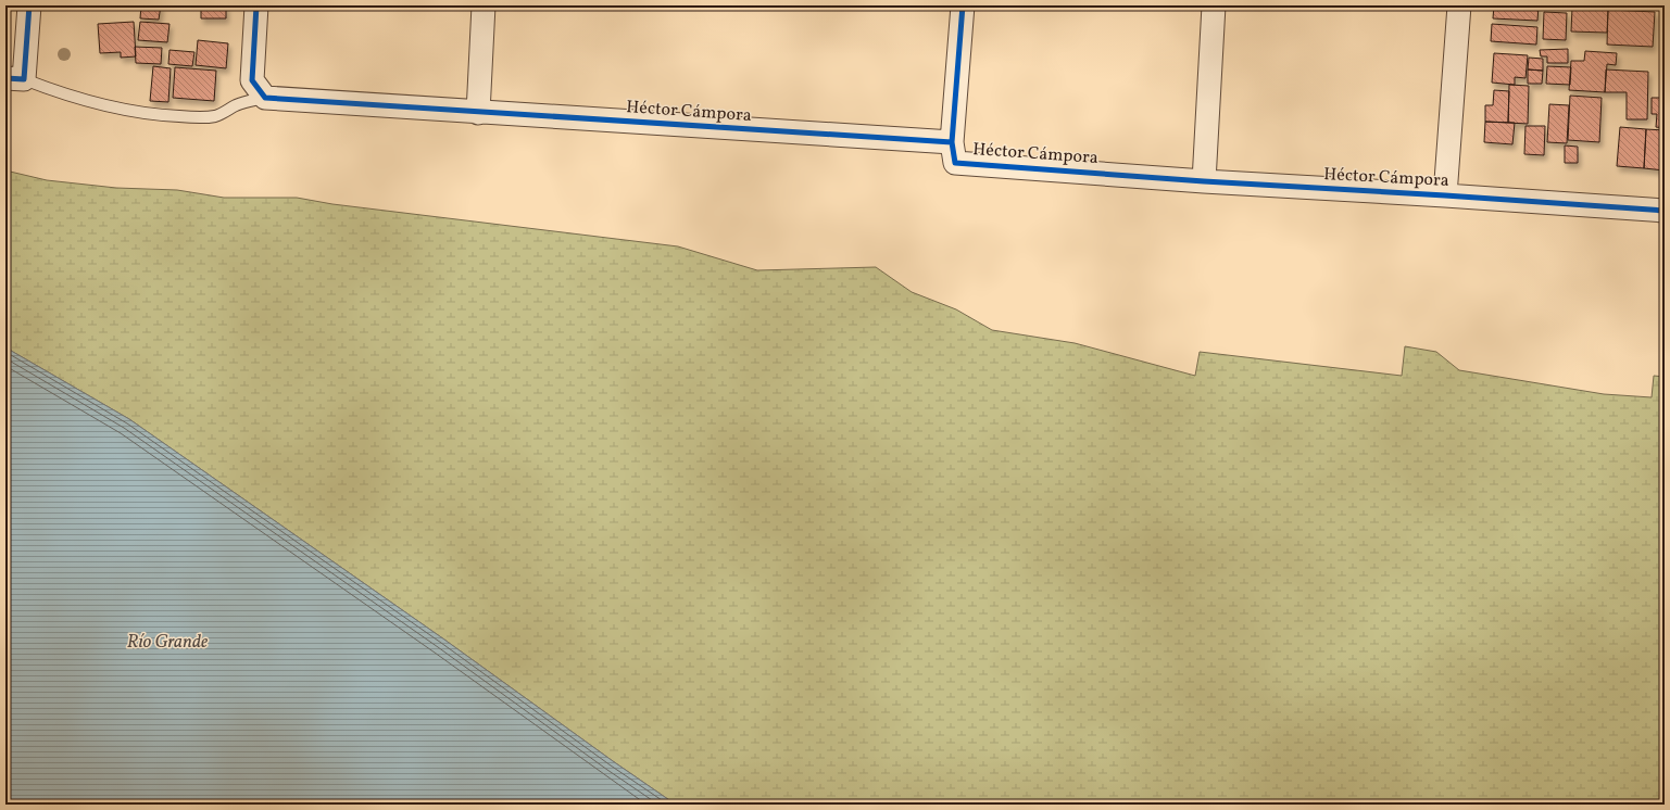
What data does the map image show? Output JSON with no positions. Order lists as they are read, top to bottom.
{
  "streets": {
    "street": ["Héctor Cámpora"]
  },
  "water": ["Río Grande"]
}
